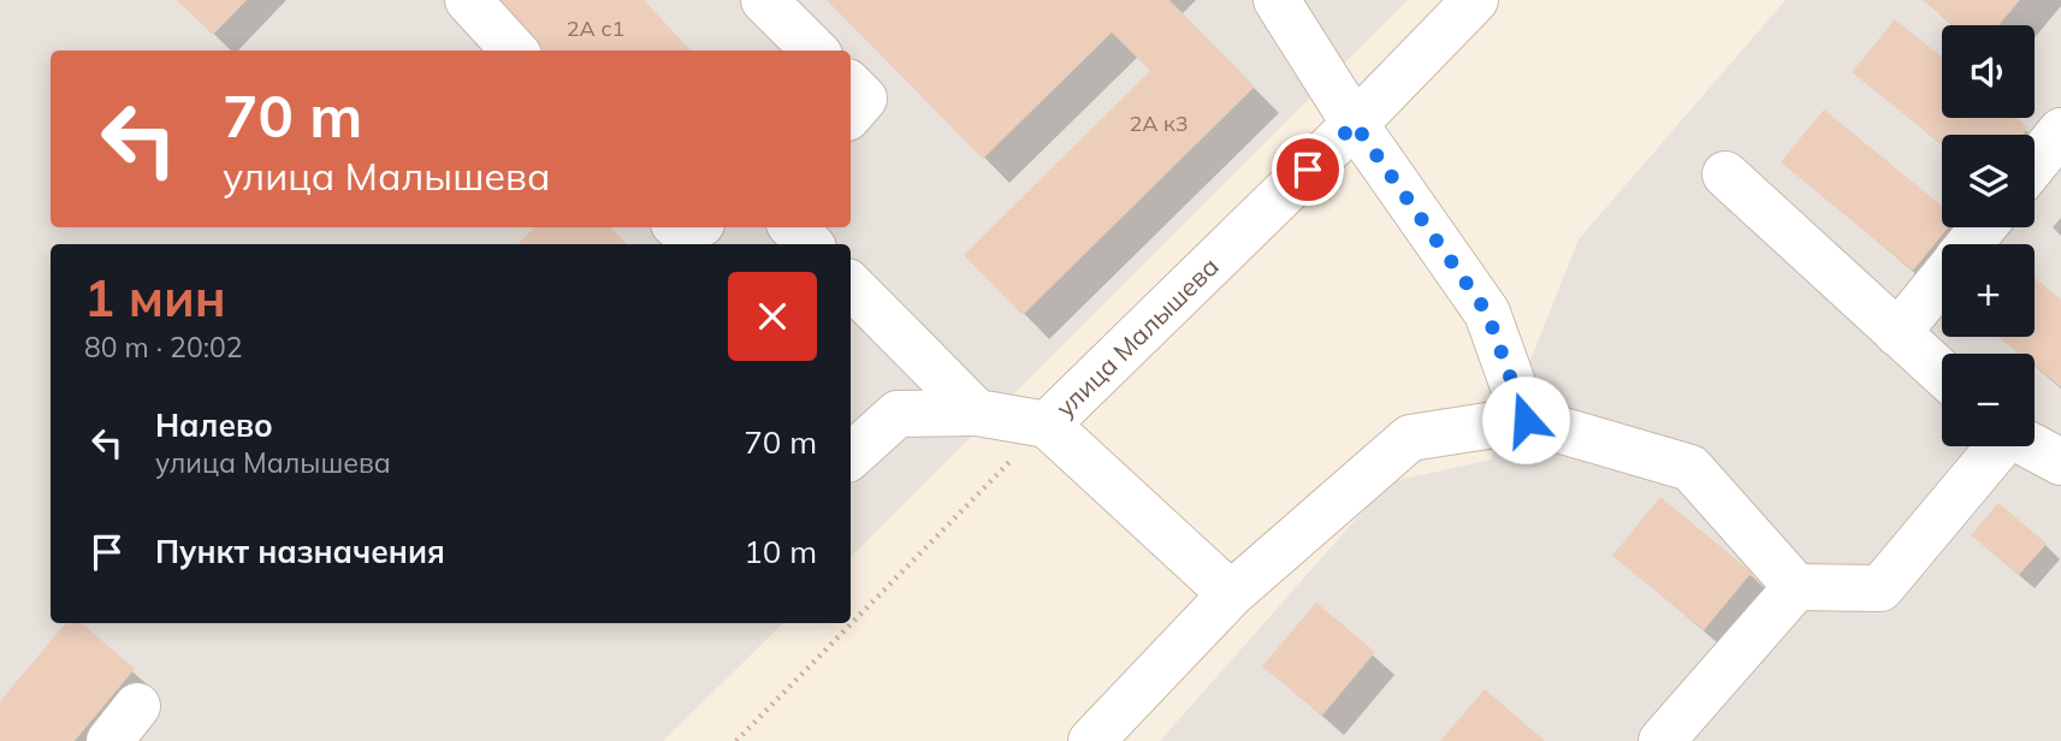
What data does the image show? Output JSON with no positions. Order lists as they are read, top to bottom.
{
  "streets": {
    "lane": ["улица Малышева"]
  },
  "house_numbers": ["2А с1", "2А к3"],
  "page": {
    "map_buttons": ["+", "−"],
    "turn": ["70 m", "улица Малышева"],
    "heading": ["1 мин", "80 m · 20:02"],
    "list": [
      {
        "name": "Налево",
        "note": "улица Малышева",
        "value": "70 m"
      },
      {
        "name": "Пункт назначения",
        "value": "10 m"
      }
    ]
  }
}
